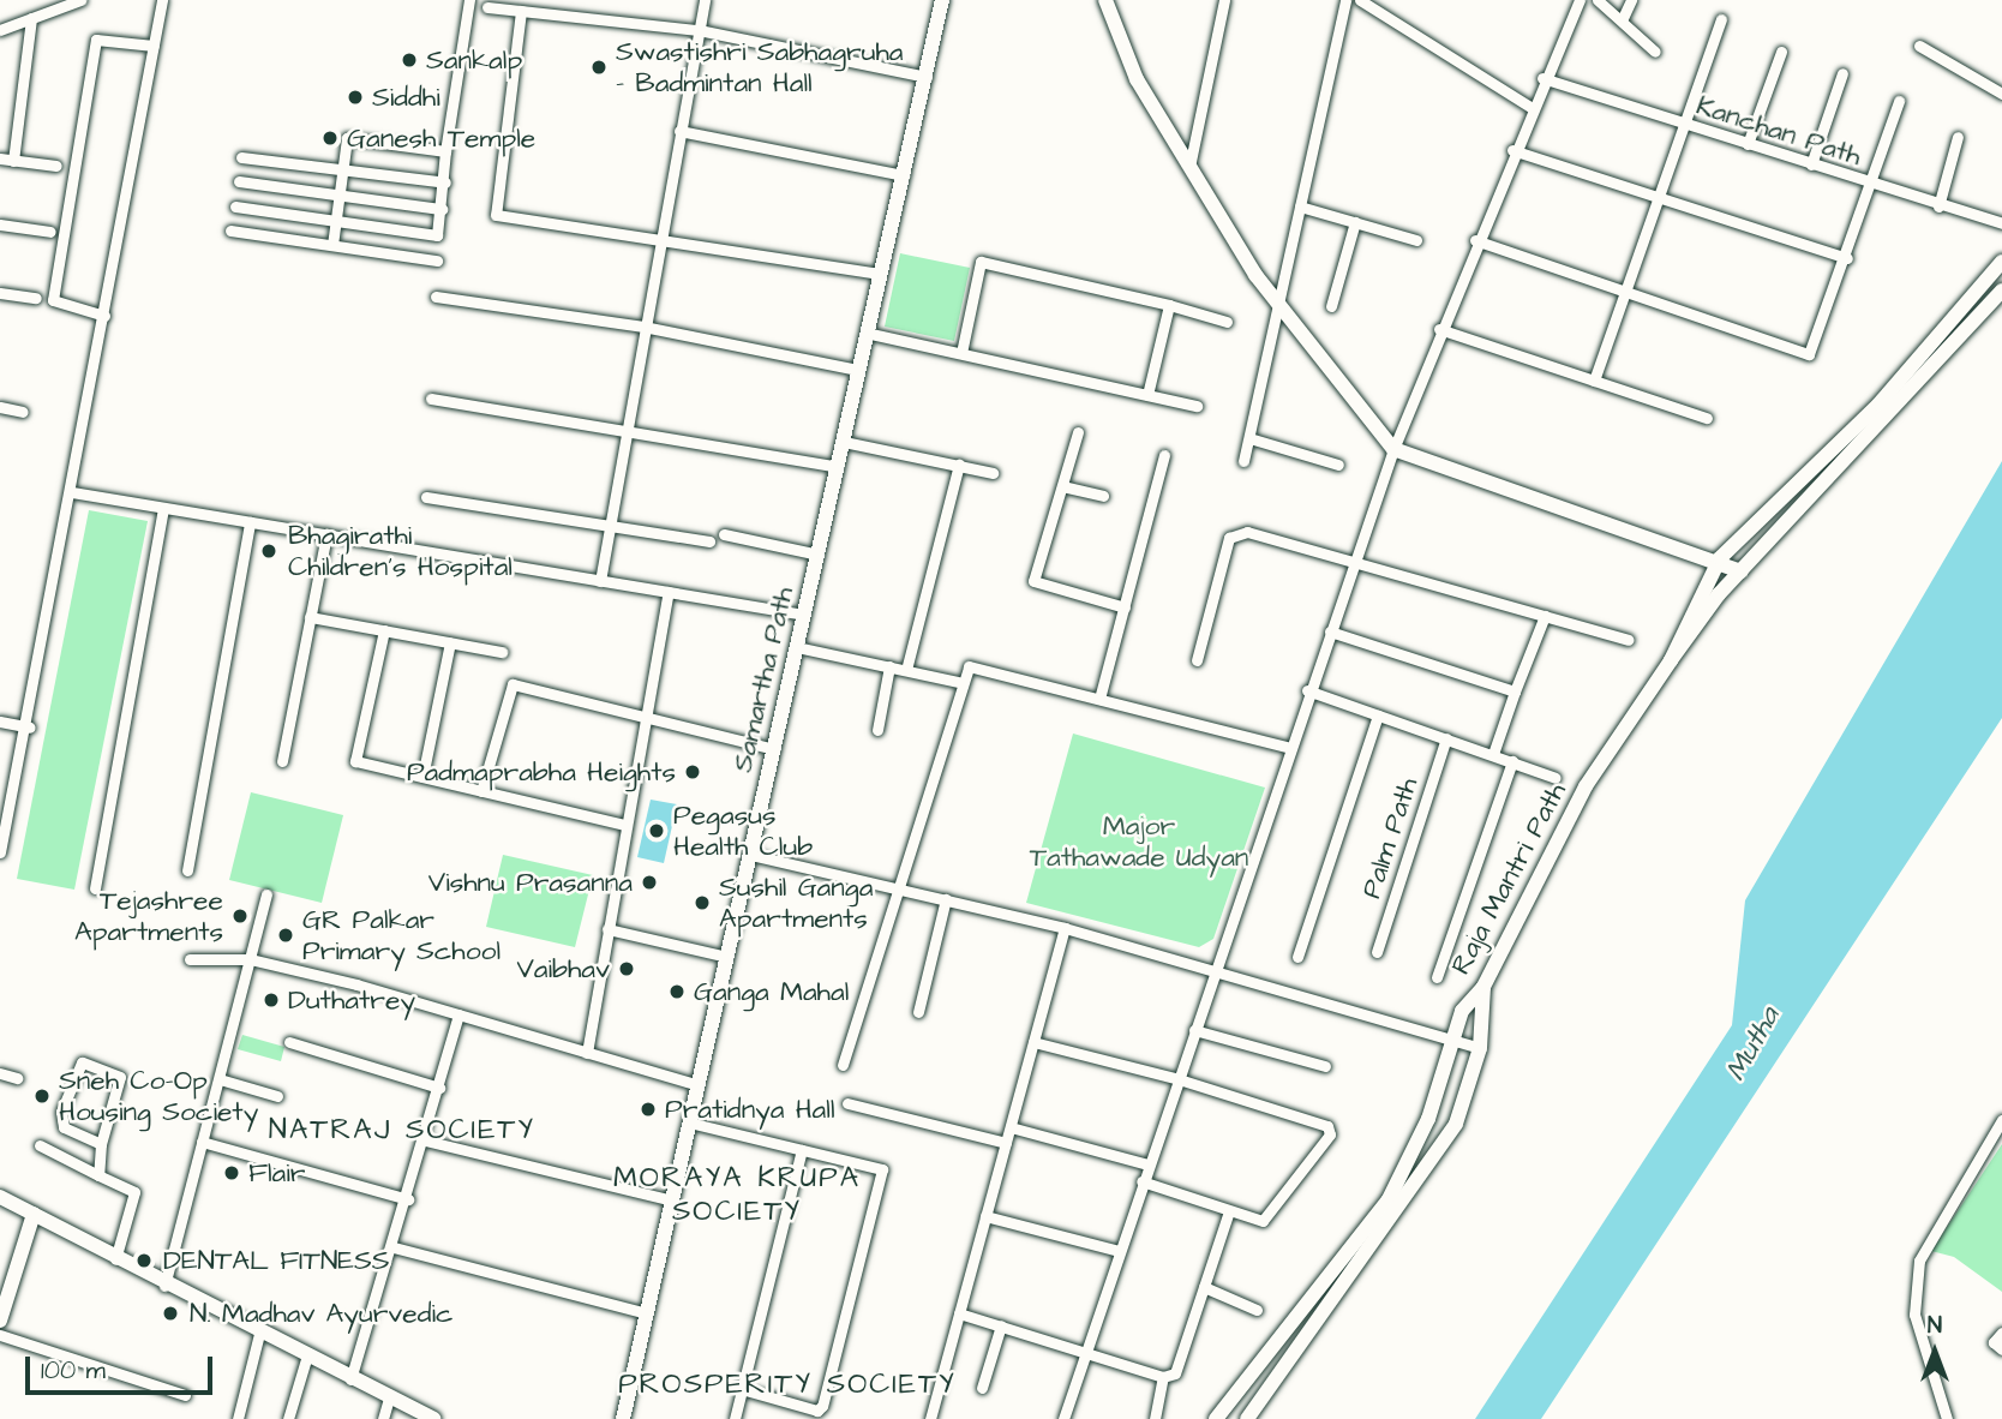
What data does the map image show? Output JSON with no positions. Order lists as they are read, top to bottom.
{
  "streets": {
    "street": [
      "Kanchan Path",
      "Samartha Path",
      "Palm Path",
      "Raja Mantri Path"
    ]
  },
  "districts": ["NATRAJ SOCIETY", "MORAYA KRUPA SOCIETY", "PROSPERITY SOCIETY"],
  "water": ["Mutha"],
  "parks": ["Major Tathawade Udyan"],
  "places": [
    "Sankalp",
    "Swastishri Sabhagruha - Badmintan Hall",
    "Siddhi",
    "Ganesh Temple",
    "Bhagirathi Children's Hospital",
    "Padmaprabha Heights",
    "Pegasus Health Club",
    "Vishnu Prasanna",
    "Sushil Ganga Apartments",
    "Tejashree Apartments",
    "GR Palkar Primary School",
    "Vaibhav",
    "Ganga Mahal",
    "Duthatrey",
    "Sneh Co-Op Housing Society",
    "Pratidnya Hall",
    "Flair",
    "DENTAL FITNESS",
    "N. Madhav Ayurvedic"
  ],
  "scale_bar": "100 m",
  "north": "top"
}
